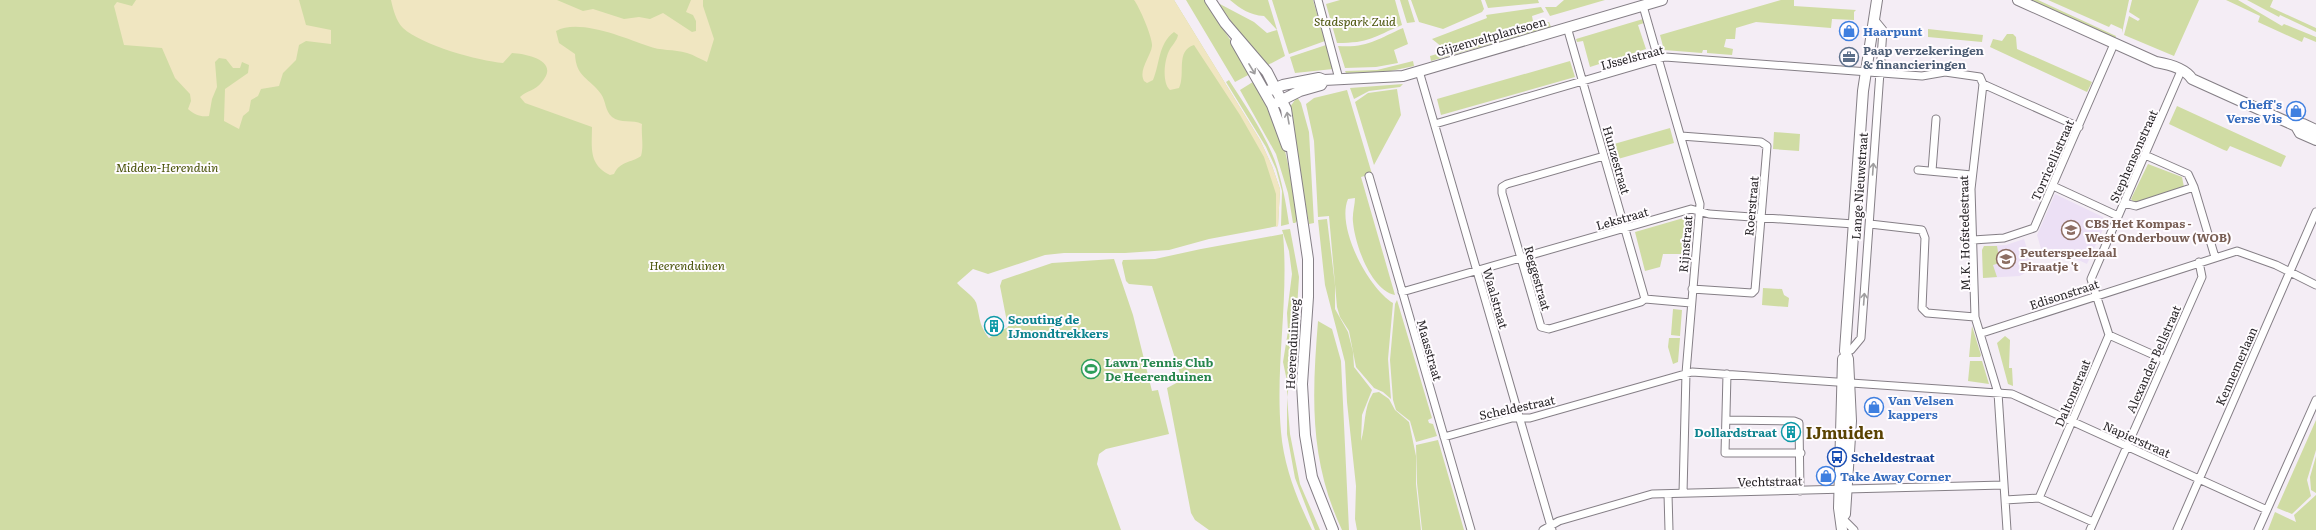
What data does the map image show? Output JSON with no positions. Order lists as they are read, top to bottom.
{
  "streets": {
    "street": [
      "Gijzenveltplantsoen",
      "IJsselstraat",
      "Stephensonstraat",
      "Hunzestraat",
      "Torricellistraat",
      "Lange Nieuwstraat",
      "Roerstraat",
      "Lekstraat",
      "M.K. Hofstedestraat",
      "Rijnstraat",
      "Reggestraat",
      "Edisonstraat",
      "Waalstraat",
      "Heerenduinweg",
      "Maasstraat",
      "Alexander Bellstraat",
      "Kennemerlaan",
      "Daltonstraat",
      "Scheldestraat",
      "Napierstraat",
      "Vechtstraat"
    ]
  },
  "crossings": [
    ["Gijzenveltplantsoen", "Hunzestraat"],
    ["Gijzenveltplantsoen", "Rijnstraat"],
    ["Gijzenveltplantsoen", "Waalstraat"],
    ["Gijzenveltplantsoen", "Heerenduinweg"],
    ["IJsselstraat", "Hunzestraat"],
    ["IJsselstraat", "Lange Nieuwstraat"],
    ["IJsselstraat", "M.K. Hofstedestraat"],
    ["IJsselstraat", "Rijnstraat"],
    ["IJsselstraat", "Waalstraat"],
    ["Stephensonstraat", "Edisonstraat"],
    ["Hunzestraat", "Lekstraat"],
    ["Hunzestraat", "Reggestraat"],
    ["Torricellistraat", "M.K. Hofstedestraat"],
    ["Lange Nieuwstraat", "Lekstraat"],
    ["Lange Nieuwstraat", "Scheldestraat"],
    ["Lange Nieuwstraat", "Vechtstraat"],
    ["Roerstraat", "Lekstraat"],
    ["Roerstraat", "Rijnstraat"],
    ["Lekstraat", "Rijnstraat"],
    ["Lekstraat", "Reggestraat"],
    ["Lekstraat", "Waalstraat"],
    ["Lekstraat", "Maasstraat"],
    ["M.K. Hofstedestraat", "Edisonstraat"],
    ["M.K. Hofstedestraat", "Scheldestraat"],
    ["M.K. Hofstedestraat", "Napierstraat"],
    ["M.K. Hofstedestraat", "Vechtstraat"],
    ["Rijnstraat", "Reggestraat"],
    ["Rijnstraat", "Scheldestraat"],
    ["Rijnstraat", "Vechtstraat"],
    ["Edisonstraat", "Alexander Bellstraat"],
    ["Edisonstraat", "Kennemerlaan"],
    ["Waalstraat", "Scheldestraat"],
    ["Waalstraat", "Vechtstraat"],
    ["Maasstraat", "Scheldestraat"],
    ["Alexander Bellstraat", "Napierstraat"],
    ["Kennemerlaan", "Napierstraat"],
    ["Daltonstraat", "Napierstraat"],
    ["Scheldestraat", "Napierstraat"]
  ],
  "districts": ["IJmuiden"],
  "parks": ["Stadspark Zuid", "Midden-Herenduin", "Heerenduinen"],
  "places": {
    "shop": [
      "Haarpunt",
      "Cheff's Verse Vis",
      "Van Velsen kappers",
      "Take Away Corner"
    ],
    "office": ["Paap verzekeringen & financieringen"],
    "school or university": ["CBS Het Kompas - West Onderbouw (WOB)", "Peuterspeelzaal Piraatje 't"],
    "building": ["Scouting de IJmondtrekkers", "Dollardstraat"],
    "sports": ["Lawn Tennis Club De Heerenduinen"],
    "bus stop": ["Scheldestraat"]
  }
}
